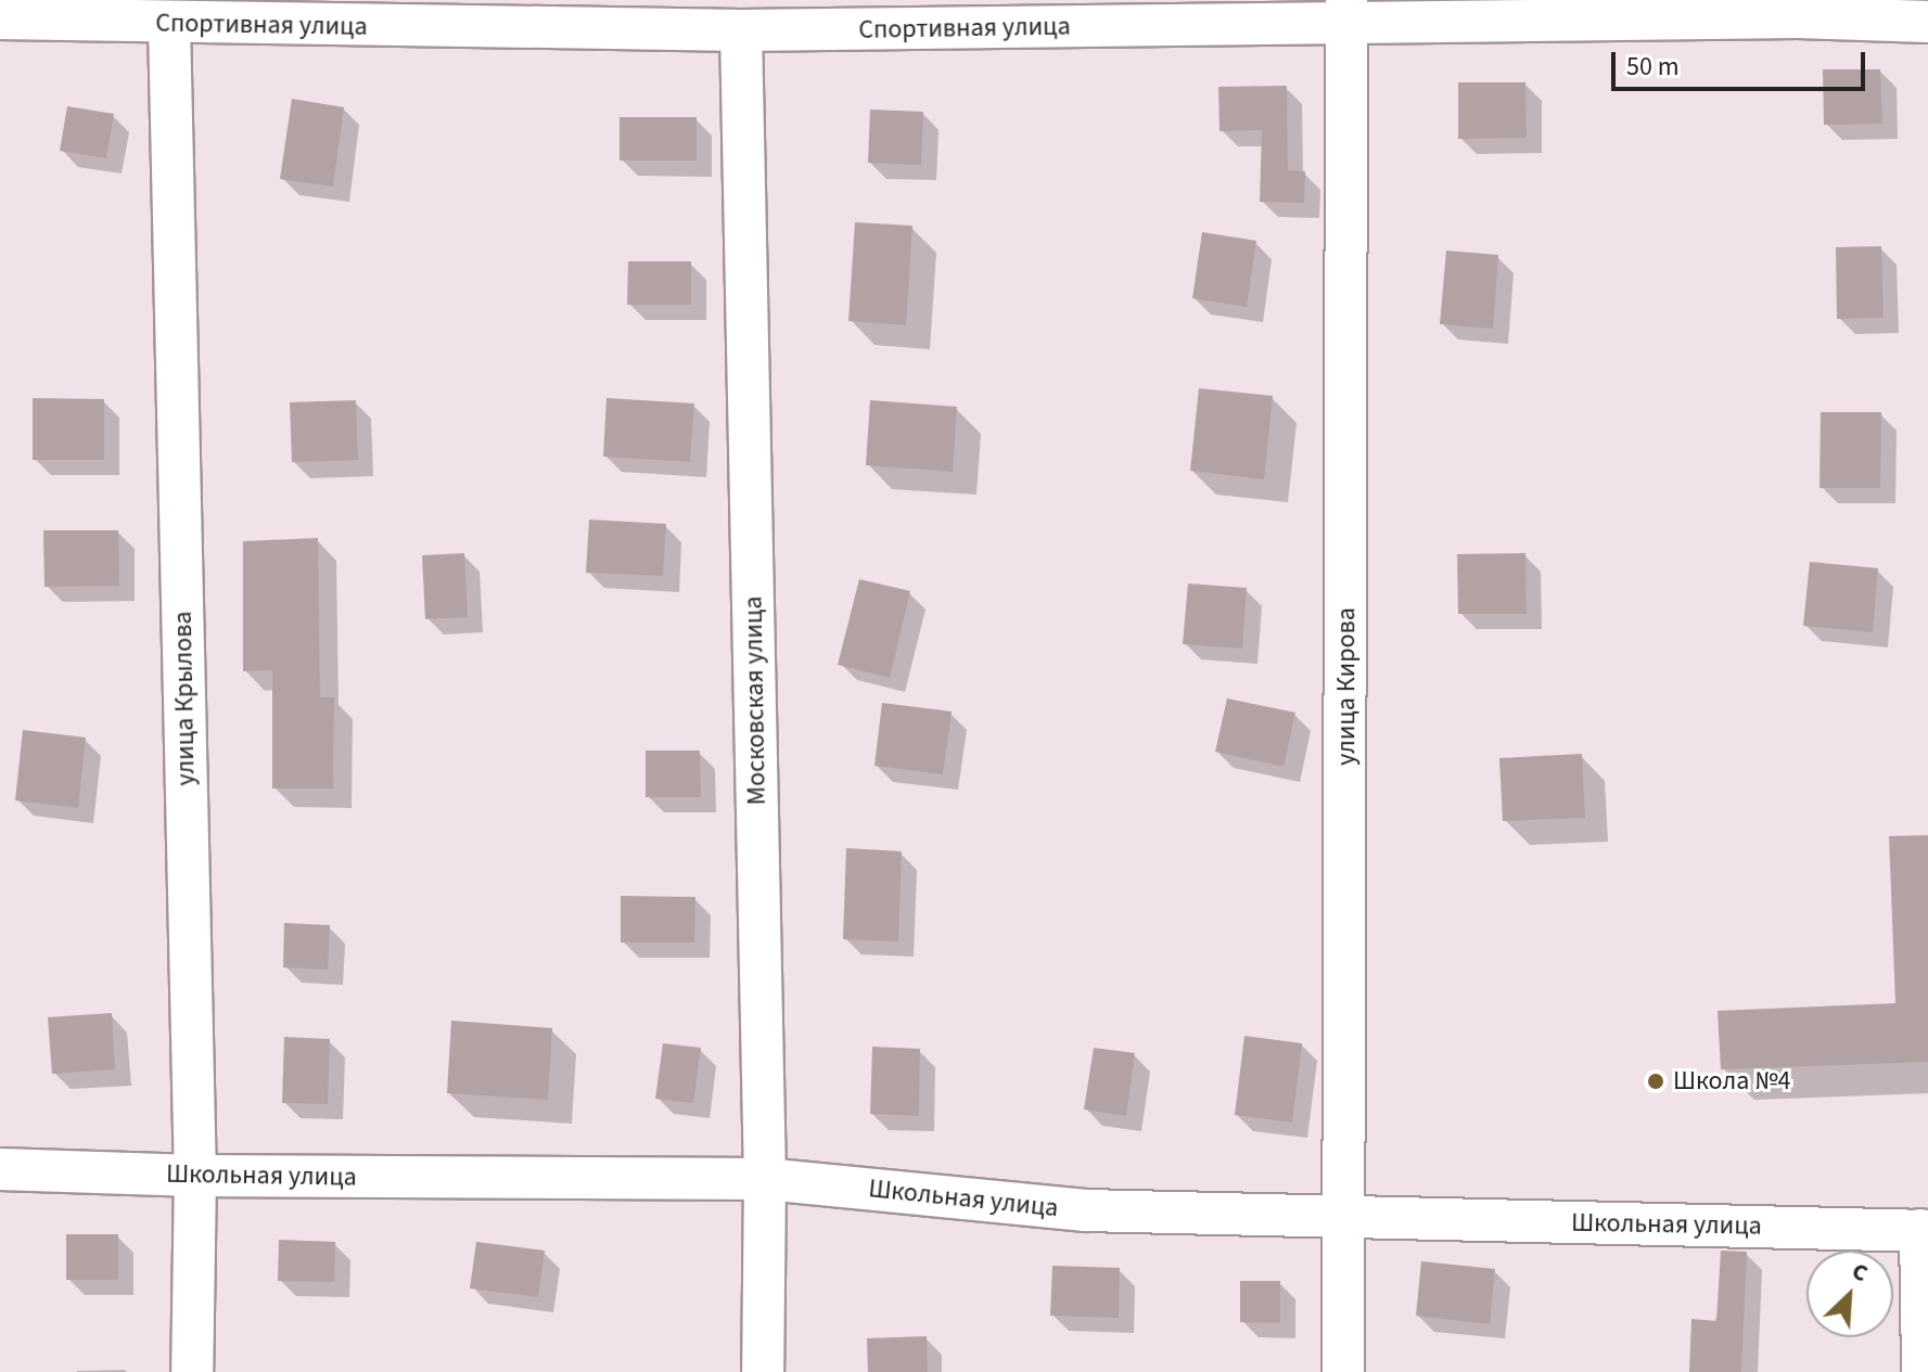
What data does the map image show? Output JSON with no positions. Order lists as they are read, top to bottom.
{
  "streets": {
    "street": [
      "Спортивная улица",
      "улица Кирова",
      "улица Крылова",
      "Московская улица",
      "Школьная улица"
    ]
  },
  "crossings": [
    ["Спортивная улица", "улица Кирова"],
    ["Спортивная улица", "улица Крылова"],
    ["Спортивная улица", "Московская улица"],
    ["улица Кирова", "Школьная улица"],
    ["улица Крылова", "Школьная улица"],
    ["Московская улица", "Школьная улица"]
  ],
  "places": ["Школа №4"],
  "scale_bar": "50 m",
  "north": "top right"
}
